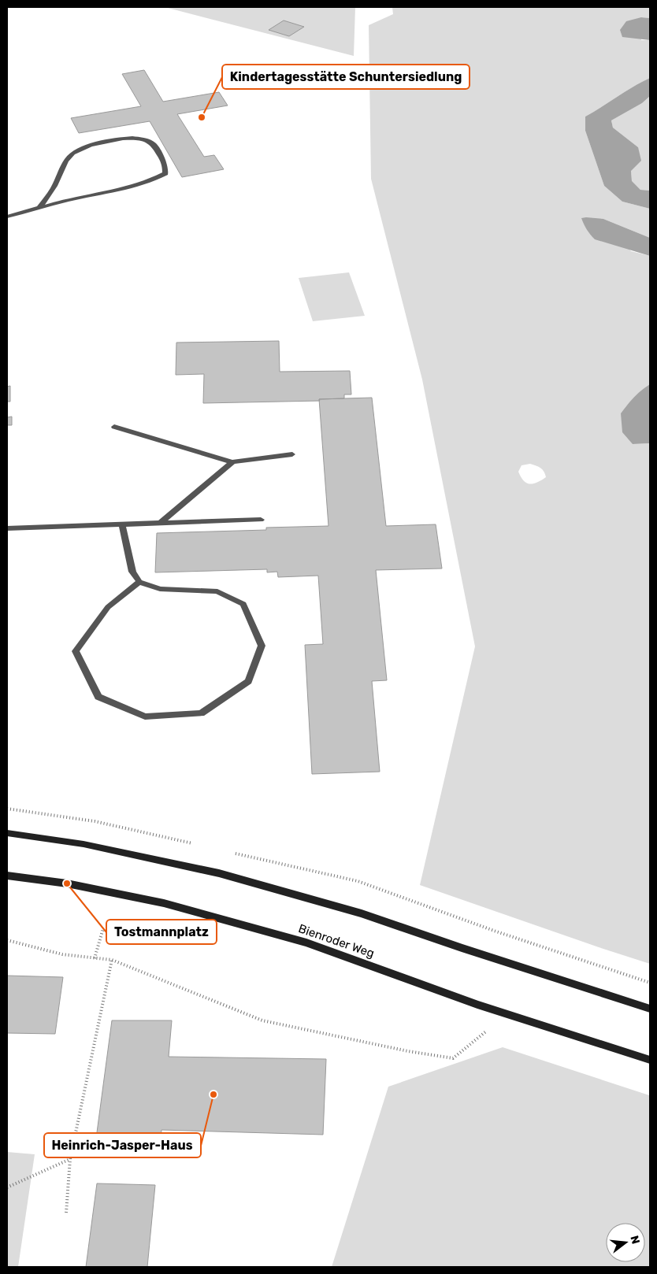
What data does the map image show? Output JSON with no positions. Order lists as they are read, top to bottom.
{
  "streets": {
    "main road": ["Bienroder Weg"]
  },
  "places": ["Kindertagesstätte Schuntersiedlung", "Tostmannplatz", "Heinrich-Jasper-Haus"],
  "north": "right"
}
